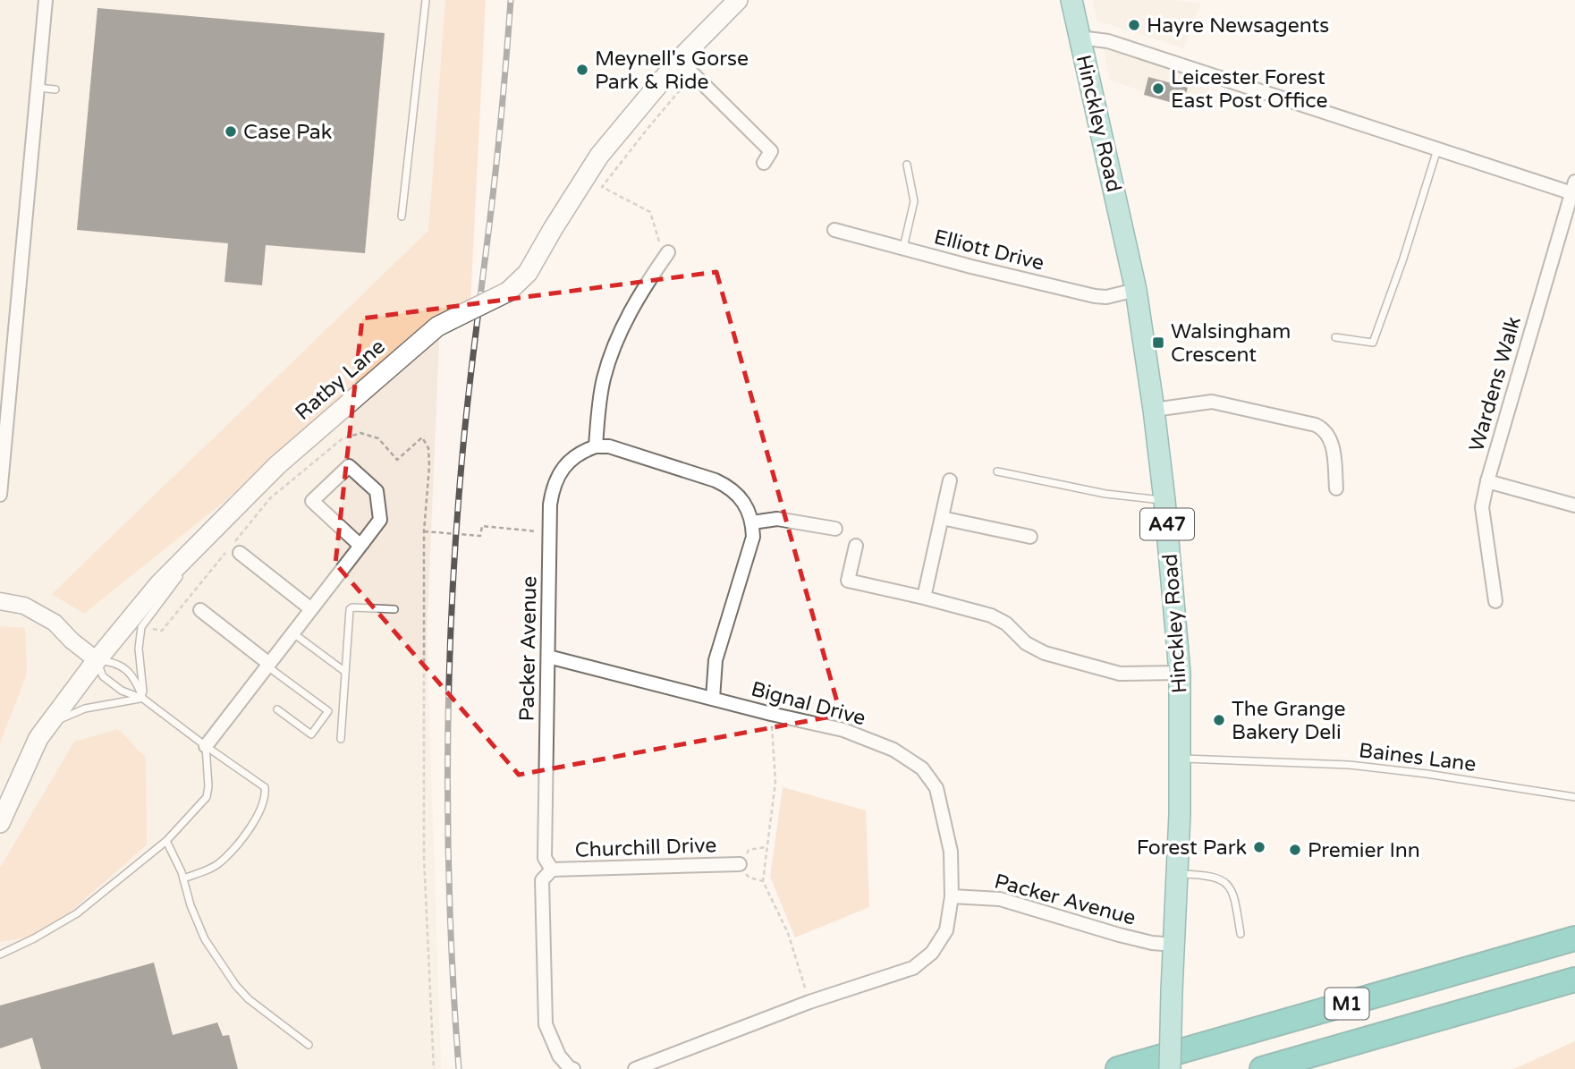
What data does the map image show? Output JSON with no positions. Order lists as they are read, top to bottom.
{
  "streets": {
    "highway": ["M1"],
    "main road": ["Hinckley Road", "Ratby Lane", "A47"],
    "street": [
      "Elliott Drive",
      "Wardens Walk",
      "Packer Avenue",
      "Bignal Drive",
      "Churchill Drive"
    ],
    "lane": ["Baines Lane"]
  },
  "crossings": [
    ["Hinckley Road", "Elliott Drive"],
    ["Hinckley Road", "Packer Avenue"],
    ["Hinckley Road", "Baines Lane"],
    ["Packer Avenue", "Bignal Drive"],
    ["Packer Avenue", "Churchill Drive"]
  ],
  "places": {
    "other": [
      "Hayre Newsagents",
      "Meynell's Gorse Park & Ride",
      "Leicester Forest East Post Office",
      "Case Pak",
      "The Grange Bakery Deli",
      "Forest Park",
      "Premier Inn"
    ],
    "transit": ["Walsingham Crescent"]
  }
}
